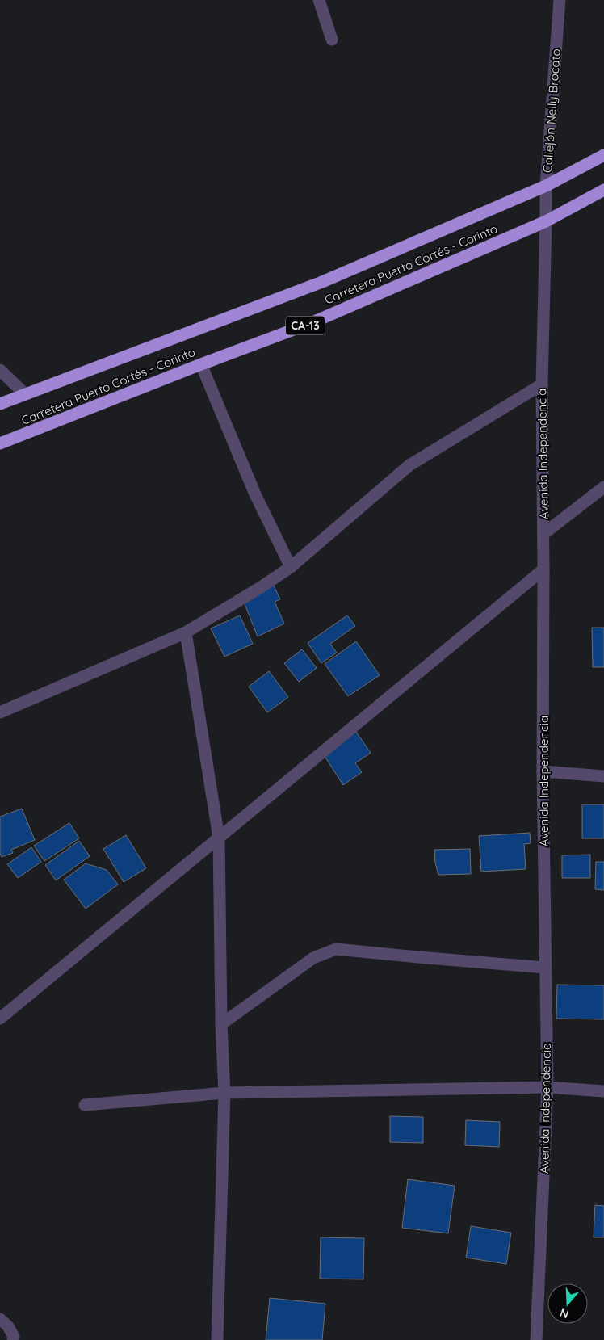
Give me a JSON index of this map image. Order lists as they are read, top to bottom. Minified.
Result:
{"streets":{"highway":["Carretera Puerto Cortés - Corinto","CA-13"],"street":["Callejón Nelly Brocato","Avenida Independencia"]},"crossings":[["Callejón Nelly Brocato","Carretera Puerto Cortés - Corinto"],["Callejón Nelly Brocato","Avenida Independencia"],["Carretera Puerto Cortés - Corinto","Avenida Independencia"]],"north":"bottom"}
